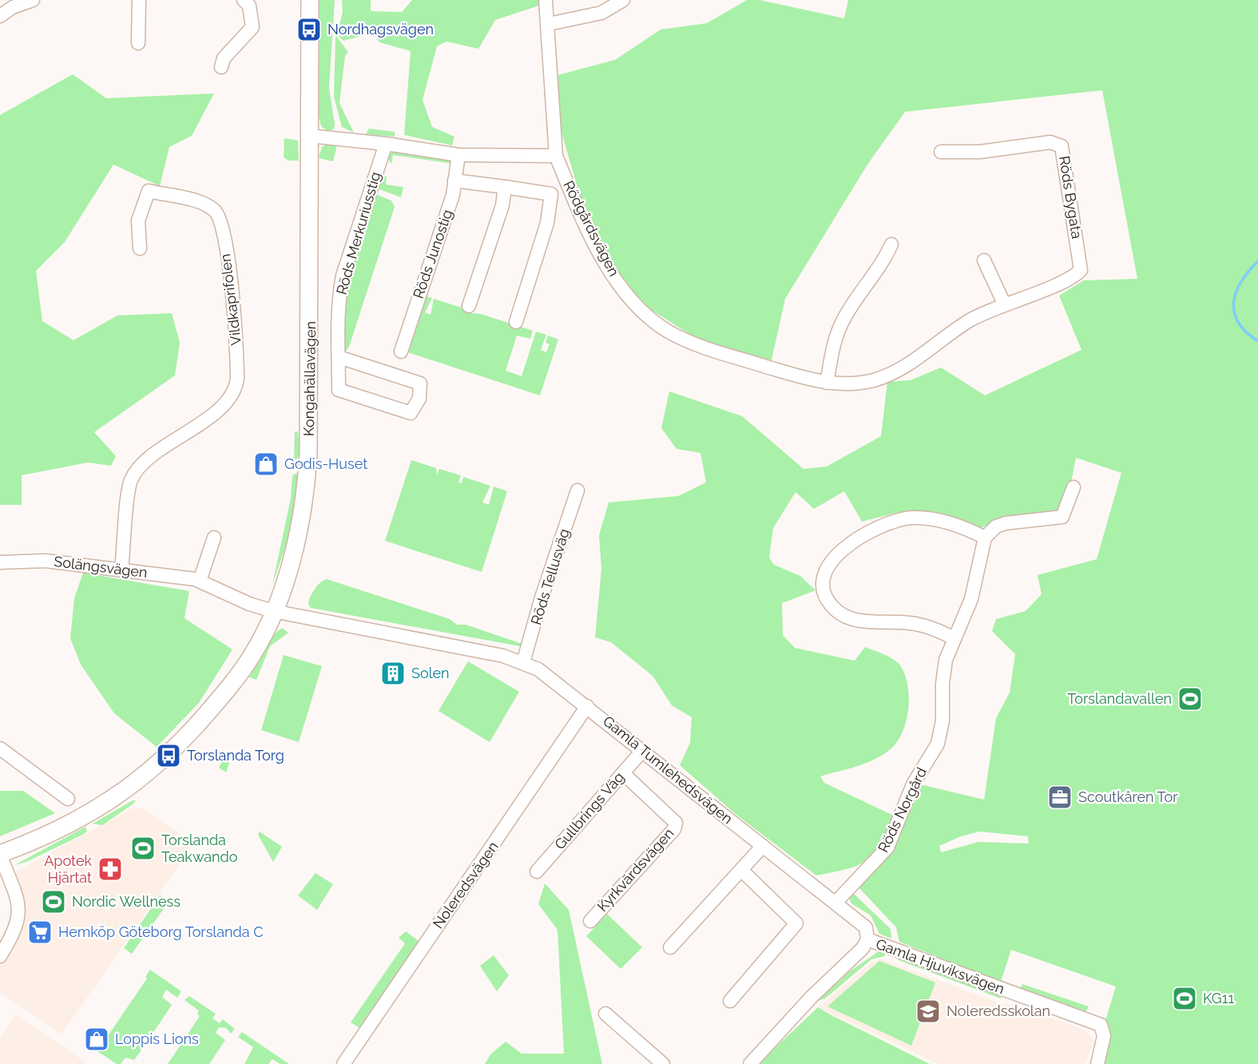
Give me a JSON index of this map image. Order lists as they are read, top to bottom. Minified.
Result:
{"streets":{"street":["Röds Bygata","Rödgårdsvägen","Röds Merkuriusstig","Röds Junostig","Vildkaprifolen","Kongahällavägen","Solängsvägen","Röds Tellusväg","Gamla Tumlehedsvägen","Röds Norgård","Gullbrings Väg","Kyrkvärdsvägen","Noleredsvägen","Gamla Hjuviksvägen"]},"crossings":[["Röds Bygata","Rödgårdsvägen"],["Vildkaprifolen","Solängsvägen"],["Kongahällavägen","Solängsvägen"],["Kongahällavägen","Gamla Tumlehedsvägen"],["Solängsvägen","Gamla Tumlehedsvägen"],["Röds Tellusväg","Gamla Tumlehedsvägen"],["Gamla Tumlehedsvägen","Röds Norgård"],["Gamla Tumlehedsvägen","Gullbrings Väg"],["Gamla Tumlehedsvägen","Noleredsvägen"],["Gamla Tumlehedsvägen","Gamla Hjuviksvägen"],["Gullbrings Väg","Kyrkvärdsvägen"]],"places":{"bus stop":["Nordhagsvägen","Torslanda Torg"],"shop":["Godis-Huset","Loppis Lions"],"building":["Solen"],"sports":["Torslandavallen","Torslanda Teakwando","Nordic Wellness","KG11"],"office":["Scoutkåren Tor"],"pharmacy":["Apotek Hjärtat"],"supermarket":["Hemköp Göteborg Torslanda C"],"school or university":["Noleredsskolan"]}}
